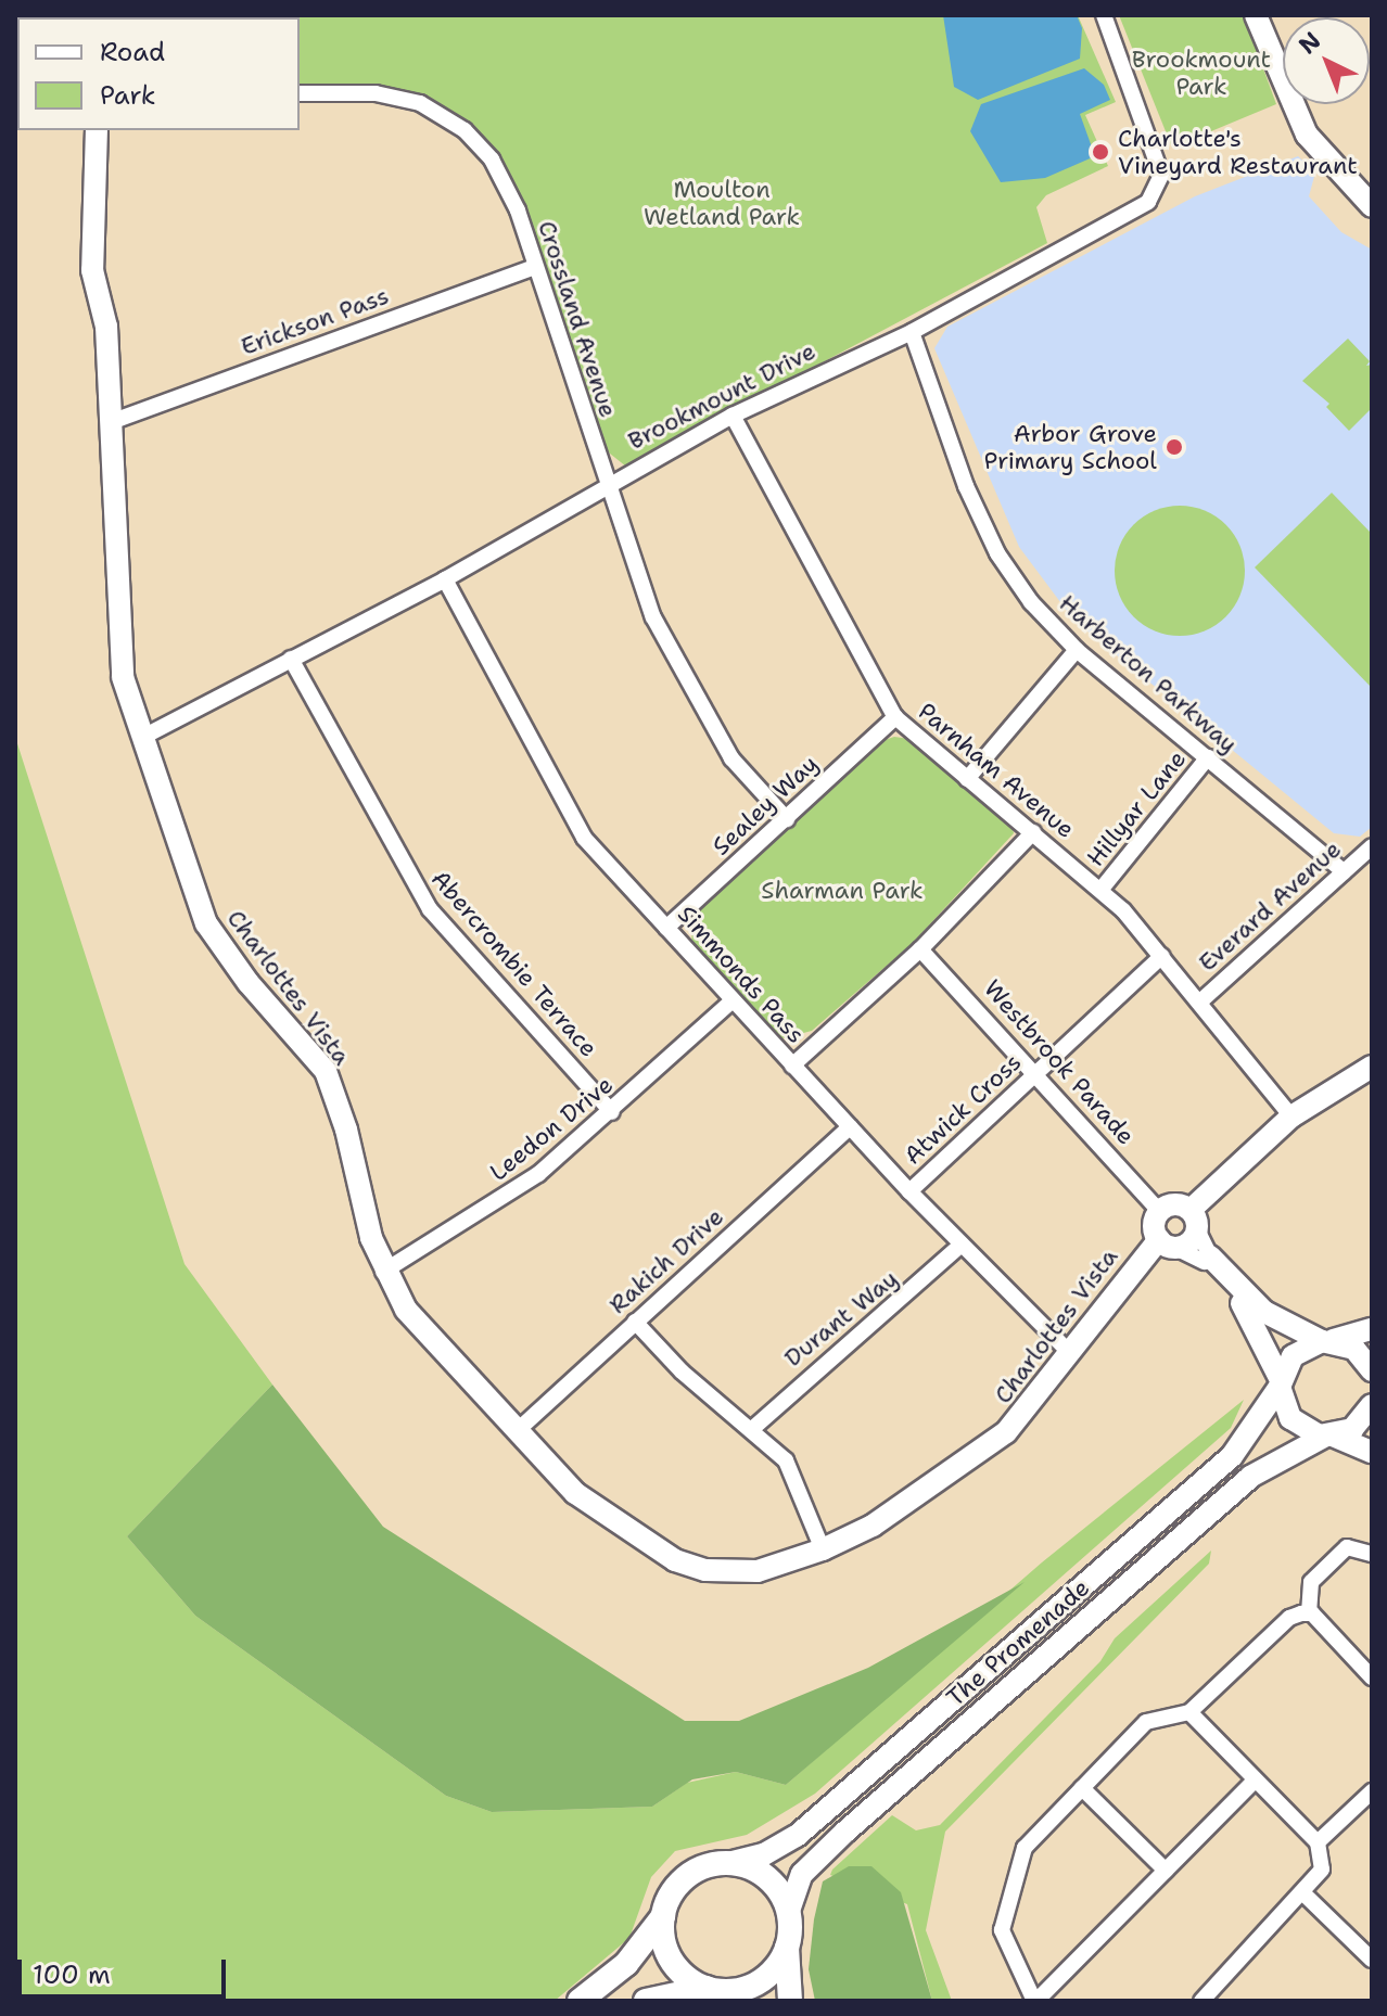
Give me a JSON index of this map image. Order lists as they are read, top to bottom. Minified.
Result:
{"streets":{"street":["Crossland Avenue","Erickson Pass","Brookmount Drive","Harberton Parkway","Parnham Avenue","Sealey Way","Hillyar Lane","Everard Avenue","Abercrombie Terrace","Simmonds Pass","Charlottes Vista","Westbrook Parade","Atwick Cross","Leedon Drive","Rakich Drive","Durant Way","The Promenade"]},"crossings":[["Crossland Avenue","Erickson Pass"],["Crossland Avenue","Brookmount Drive"],["Crossland Avenue","Sealey Way"],["Erickson Pass","Charlottes Vista"],["Brookmount Drive","Harberton Parkway"],["Brookmount Drive","Parnham Avenue"],["Brookmount Drive","Abercrombie Terrace"],["Brookmount Drive","Simmonds Pass"],["Brookmount Drive","Charlottes Vista"],["Harberton Parkway","Hillyar Lane"],["Harberton Parkway","Everard Avenue"],["Parnham Avenue","Sealey Way"],["Parnham Avenue","Hillyar Lane"],["Parnham Avenue","Everard Avenue"],["Parnham Avenue","Atwick Cross"],["Sealey Way","Simmonds Pass"],["Abercrombie Terrace","Leedon Drive"],["Simmonds Pass","Charlottes Vista"],["Simmonds Pass","Atwick Cross"],["Simmonds Pass","Leedon Drive"],["Simmonds Pass","Rakich Drive"],["Simmonds Pass","Durant Way"],["Charlottes Vista","Westbrook Parade"],["Charlottes Vista","Leedon Drive"],["Charlottes Vista","Rakich Drive"],["Westbrook Parade","Atwick Cross"]],"parks":["Brookmount Park","Moulton Wetland Park","Sharman Park"],"places":["Charlotte's Vineyard Restaurant","Arbor Grove Primary School"],"legend":["Road","Park"],"scale_bar":"100 m","north":"top left"}
